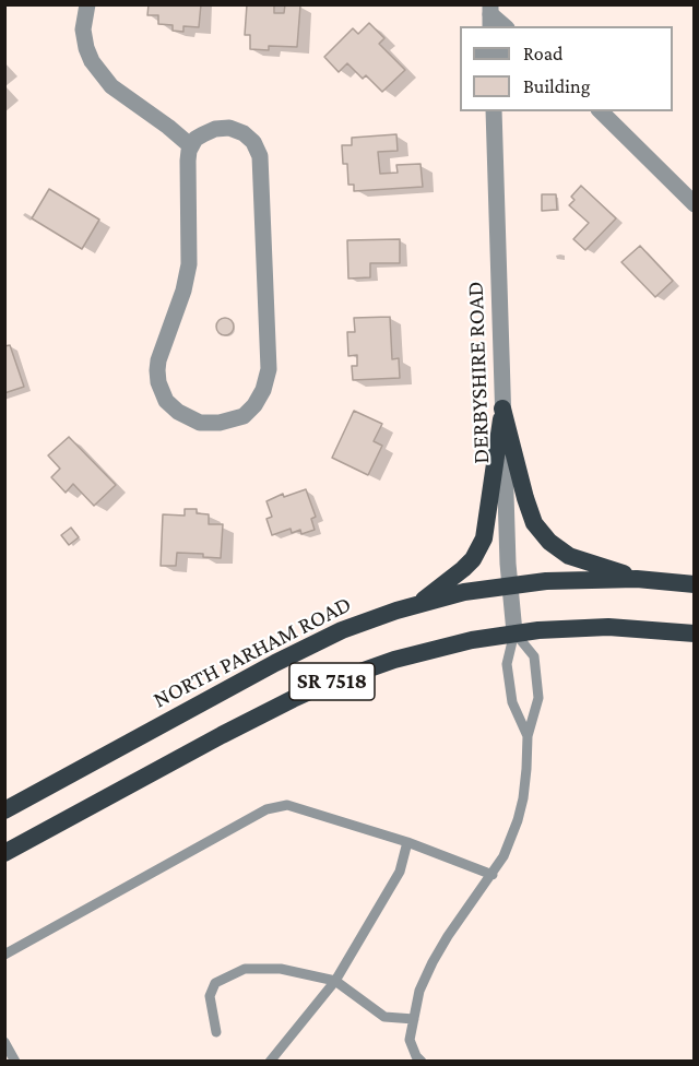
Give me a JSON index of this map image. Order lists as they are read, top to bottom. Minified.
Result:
{"streets":{"highway":["NORTH PARHAM ROAD","SR 7518"],"street":["DERBYSHIRE ROAD"]},"crossings":[["DERBYSHIRE ROAD","NORTH PARHAM ROAD"],["DERBYSHIRE ROAD","SR 7518"]],"legend":["Road","Building"]}
